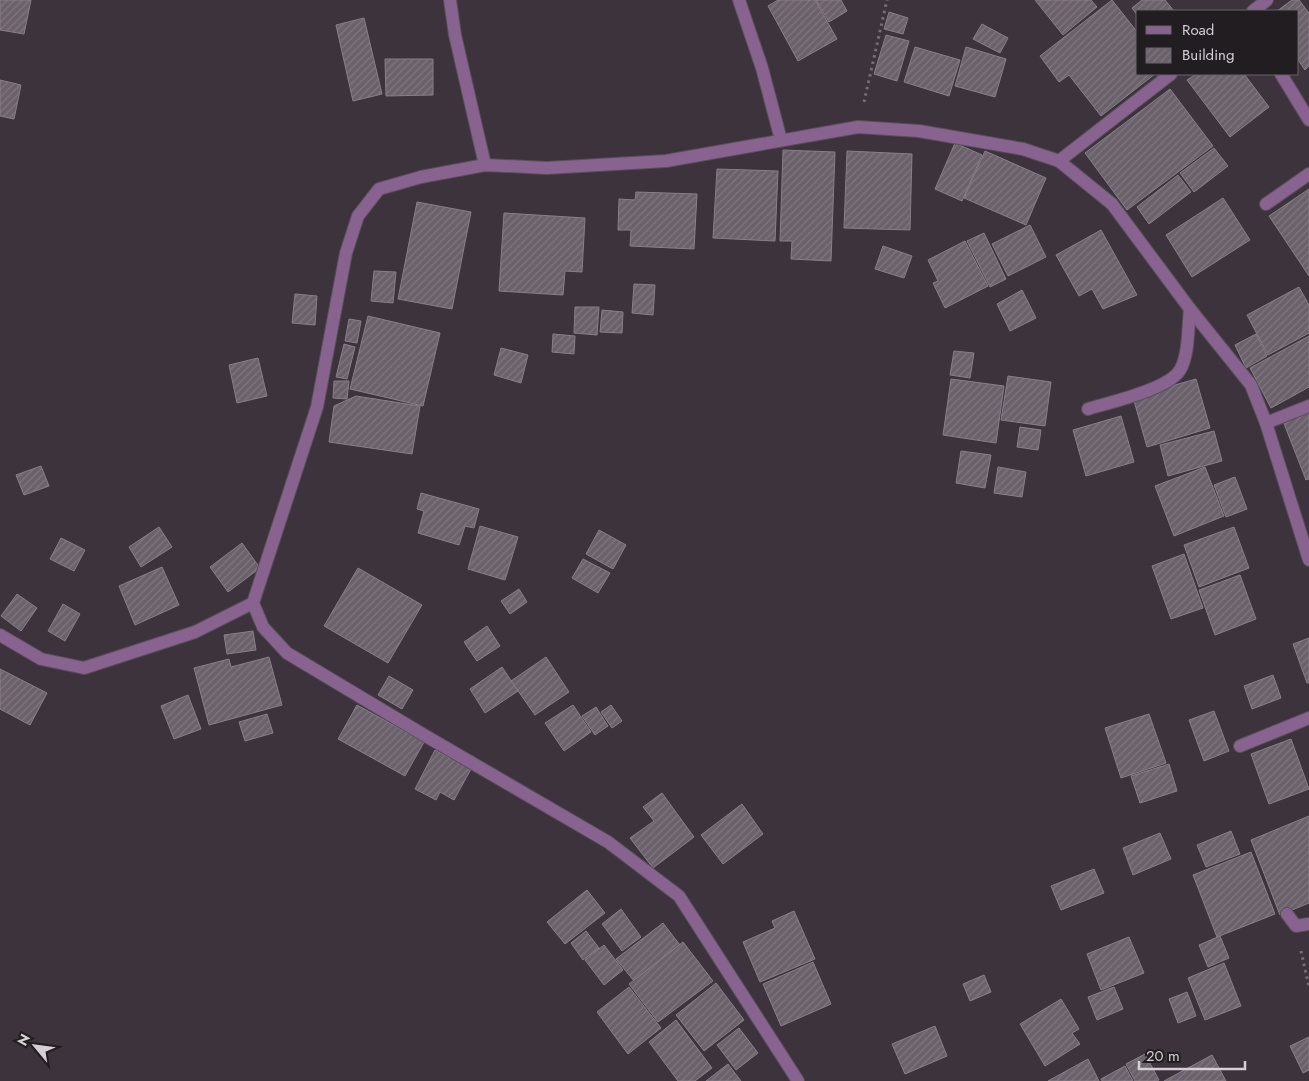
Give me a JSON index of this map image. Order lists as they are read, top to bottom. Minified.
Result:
{"legend":["Road","Building"],"scale_bar":"20 m","north":"top left"}
